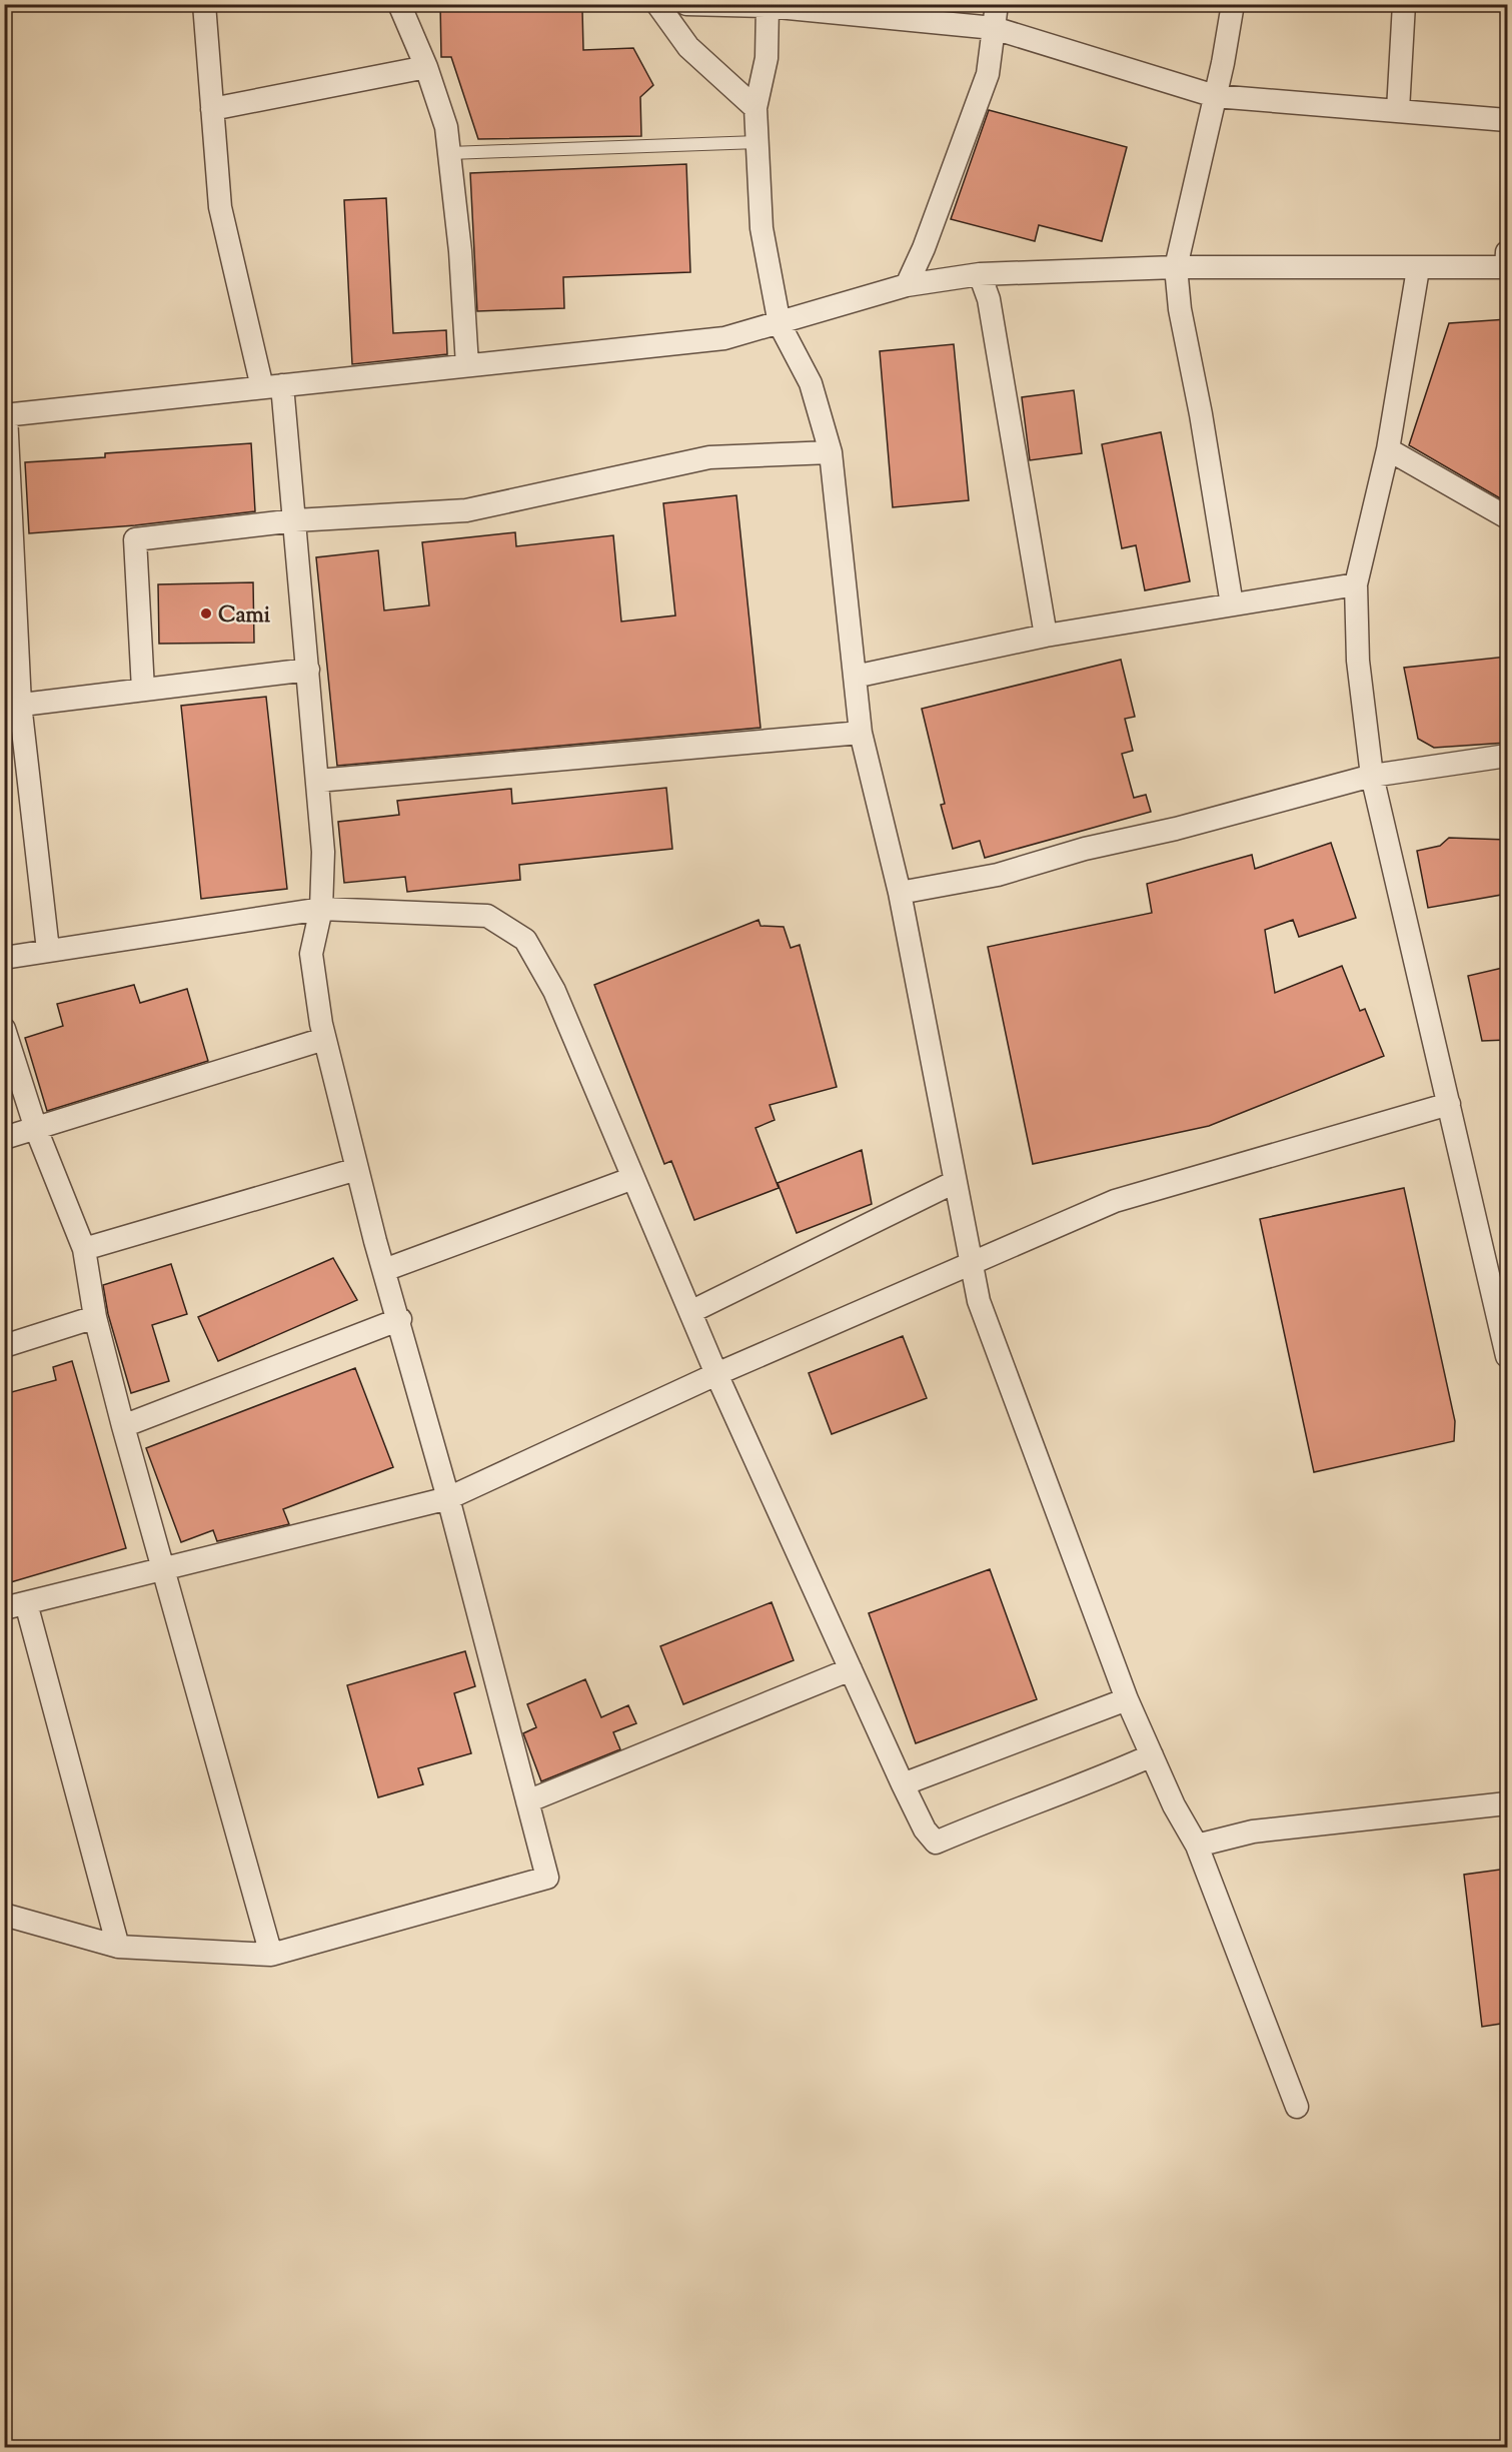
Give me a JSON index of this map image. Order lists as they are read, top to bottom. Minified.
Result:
{"places":["Cami"]}
